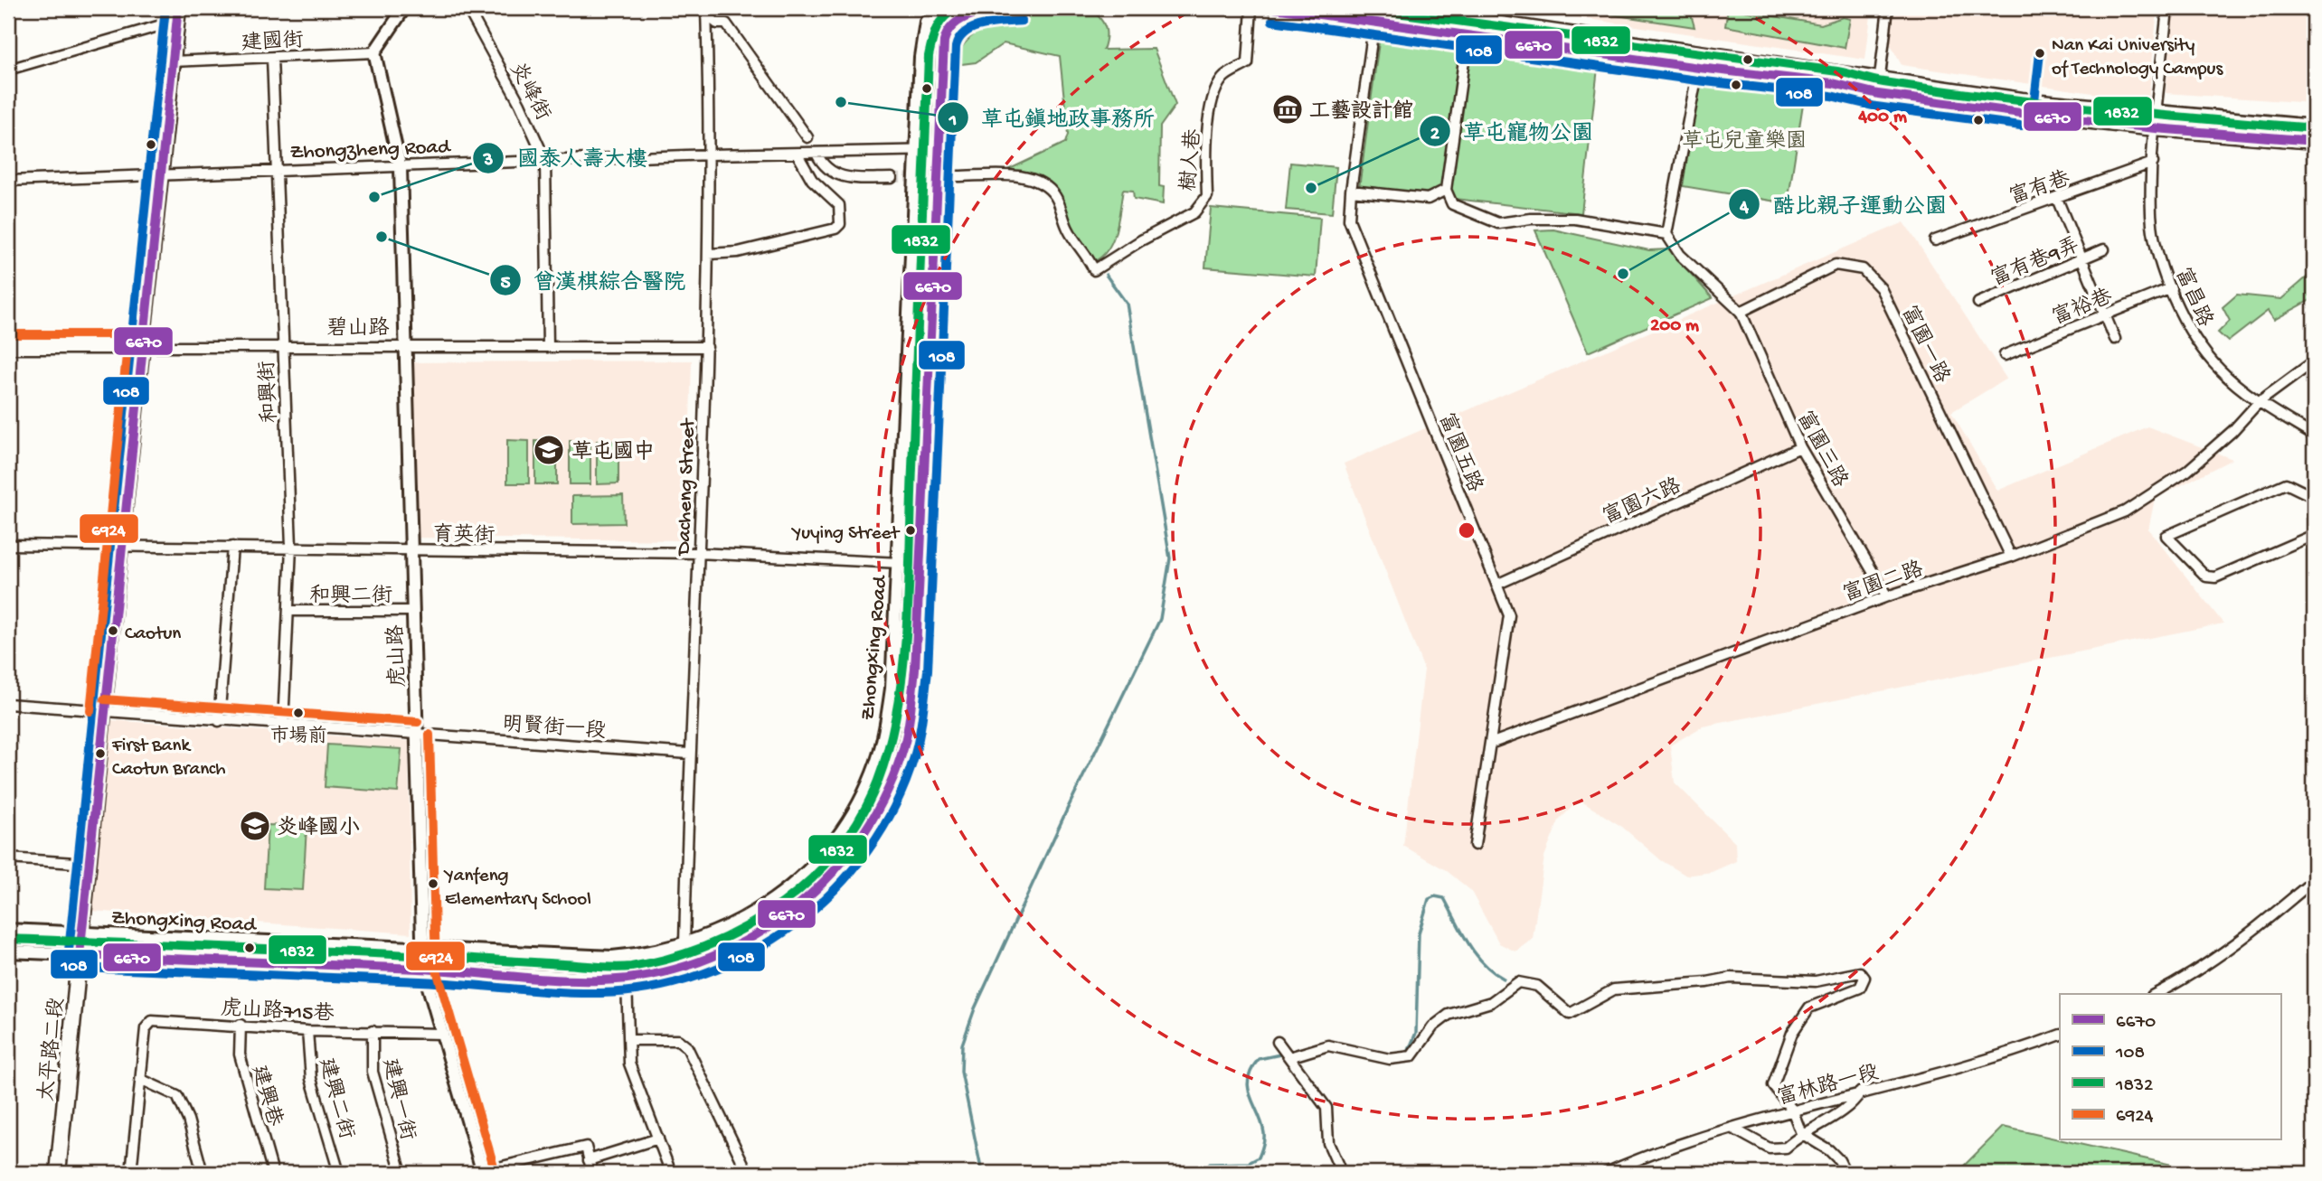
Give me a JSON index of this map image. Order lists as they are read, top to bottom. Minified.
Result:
{"streets":{"main road":["碧山路","太平路二段"],"street":["建國街","炎峰街","Zhongzheng Road","樹人巷","富有巷","富有巷9弄","富昌路","富裕巷","富園一路","和興街","富園三路","富園五路","Dacheng Street","富園六路","育英街","富園二路","和興二街","Zhongxing Road","虎山路","明賢街一段","虎山路715巷","富林路一段","建興巷","建興二街","建興一街"]},"crossings":[["建國街","和興街"],["建國街","虎山路"],["炎峰街","Zhongzheng Road"],["炎峰街","碧山路"],["Zhongzheng Road","和興街"],["Zhongzheng Road","Dacheng Street"],["Zhongzheng Road","Zhongxing Road"],["Zhongzheng Road","虎山路"],["Zhongzheng Road","太平路二段"],["富有巷","富昌路"],["富昌路","富裕巷"],["富昌路","富園二路"],["碧山路","和興街"],["碧山路","Dacheng Street"],["碧山路","虎山路"],["碧山路","太平路二段"],["富園一路","富園三路"],["富園一路","富園二路"],["和興街","育英街"],["和興街","和興二街"],["和興街","明賢街一段"],["富園三路","富園六路"],["富園三路","富園二路"],["富園五路","富園六路"],["富園五路","富園二路"],["Dacheng Street","育英街"],["Dacheng Street","Zhongxing Road"],["Dacheng Street","明賢街一段"],["育英街","Zhongxing Road"],["育英街","虎山路"],["育英街","太平路二段"],["和興二街","虎山路"],["Zhongxing Road","虎山路"],["Zhongxing Road","太平路二段"],["虎山路","明賢街一段"],["虎山路","虎山路715巷"],["明賢街一段","太平路二段"],["虎山路715巷","建興巷"],["虎山路715巷","建興二街"],["虎山路715巷","建興一街"]],"parks":["草屯兒童樂園"],"places":{"other":["Nan Kai University of Technology Campus","草屯鎮地政事務所","草屯寵物公園","國泰人壽大樓","曾漢棋綜合醫院","酷比親子運動公園","Yuying Street","Caotun","市場前","First Bank Caotun Branch","Yanfeng Elementary School"],"museum":["工藝設計館"],"school or university":["草屯國中","炎峰國小"]},"lines":["transit line 6670","transit line 108","transit line 1832","transit line 6924"],"legend":["6670","108","1832","6924"],"rings":["400 m","200 m"]}
